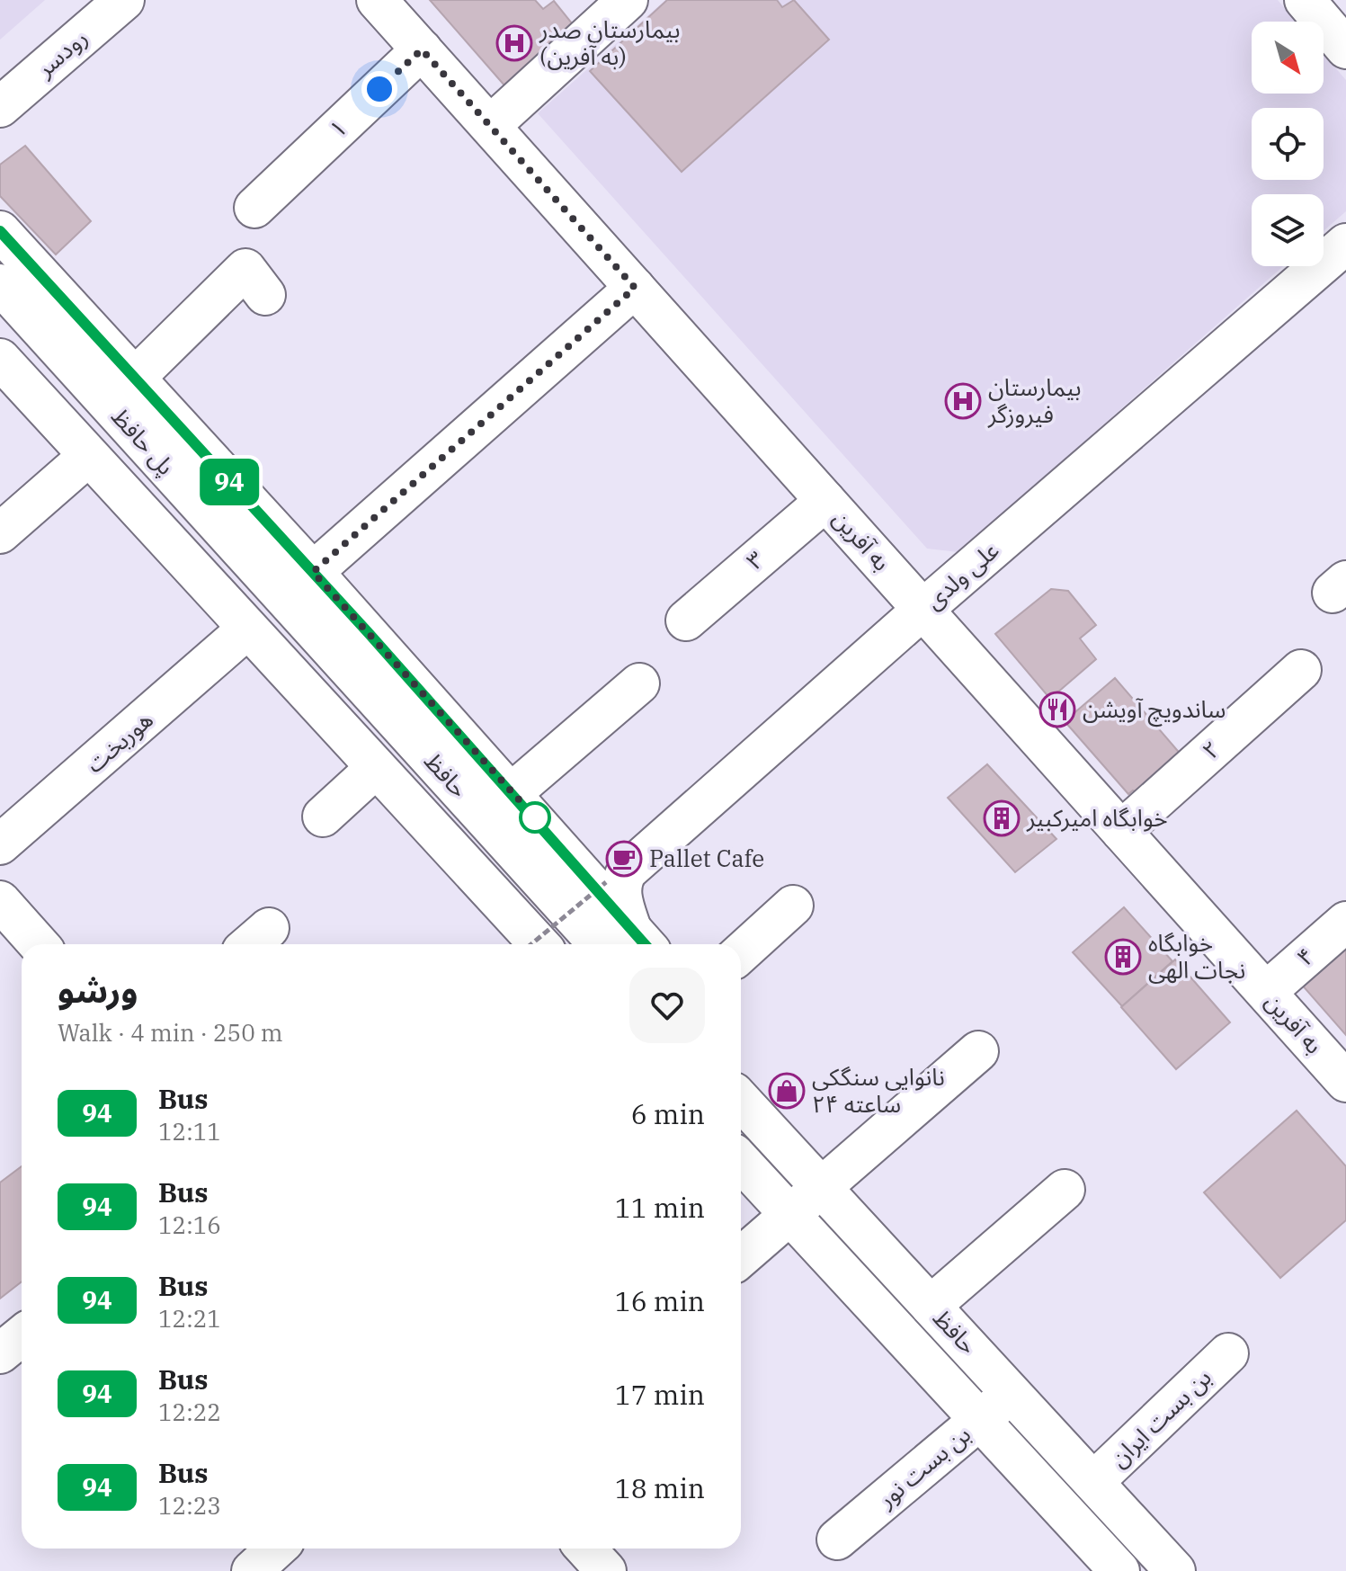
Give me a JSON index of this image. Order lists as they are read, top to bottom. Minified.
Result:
{"streets":{"street":["رودسر","۱","پل حافظ","به آفرین","۳","علی ولدی","هوربخت","۲","حافظ","۴","بن بست ایران","بن بست نور"]},"crossings":[["۱","به آفرین"],["پل حافظ","حافظ"],["به آفرین","۳"],["به آفرین","علی ولدی"],["به آفرین","۲"],["به آفرین","۴"],["علی ولدی","حافظ"],["حافظ","بن بست ایران"],["حافظ","بن بست نور"]],"places":{"hospital":["بیمارستان صدر (به آفرین)","بیمارستان فیروزگر"],"restaurant":["ساندویچ آویشن"],"building":["خوابگاه امیرکبیر","خوابگاه نجات الهی"],"cafe":["Pallet Cafe"],"shop":["نانوایی سنگکی ۲۴ ساعته"]},"lines":["bus line 94"],"north":"bottom right","page":{"on_map":"94","heading":["ورشو","Walk · 4 min · 250 m"],"list":[{"mark":"94","name":"Bus","note":"12:11","value":"6 min"},{"mark":"94","name":"Bus","note":"12:16","value":"11 min"},{"mark":"94","name":"Bus","note":"12:21","value":"16 min"},{"mark":"94","name":"Bus","note":"12:22","value":"17 min"},{"mark":"94","name":"Bus","note":"12:23","value":"18 min"}]}}
